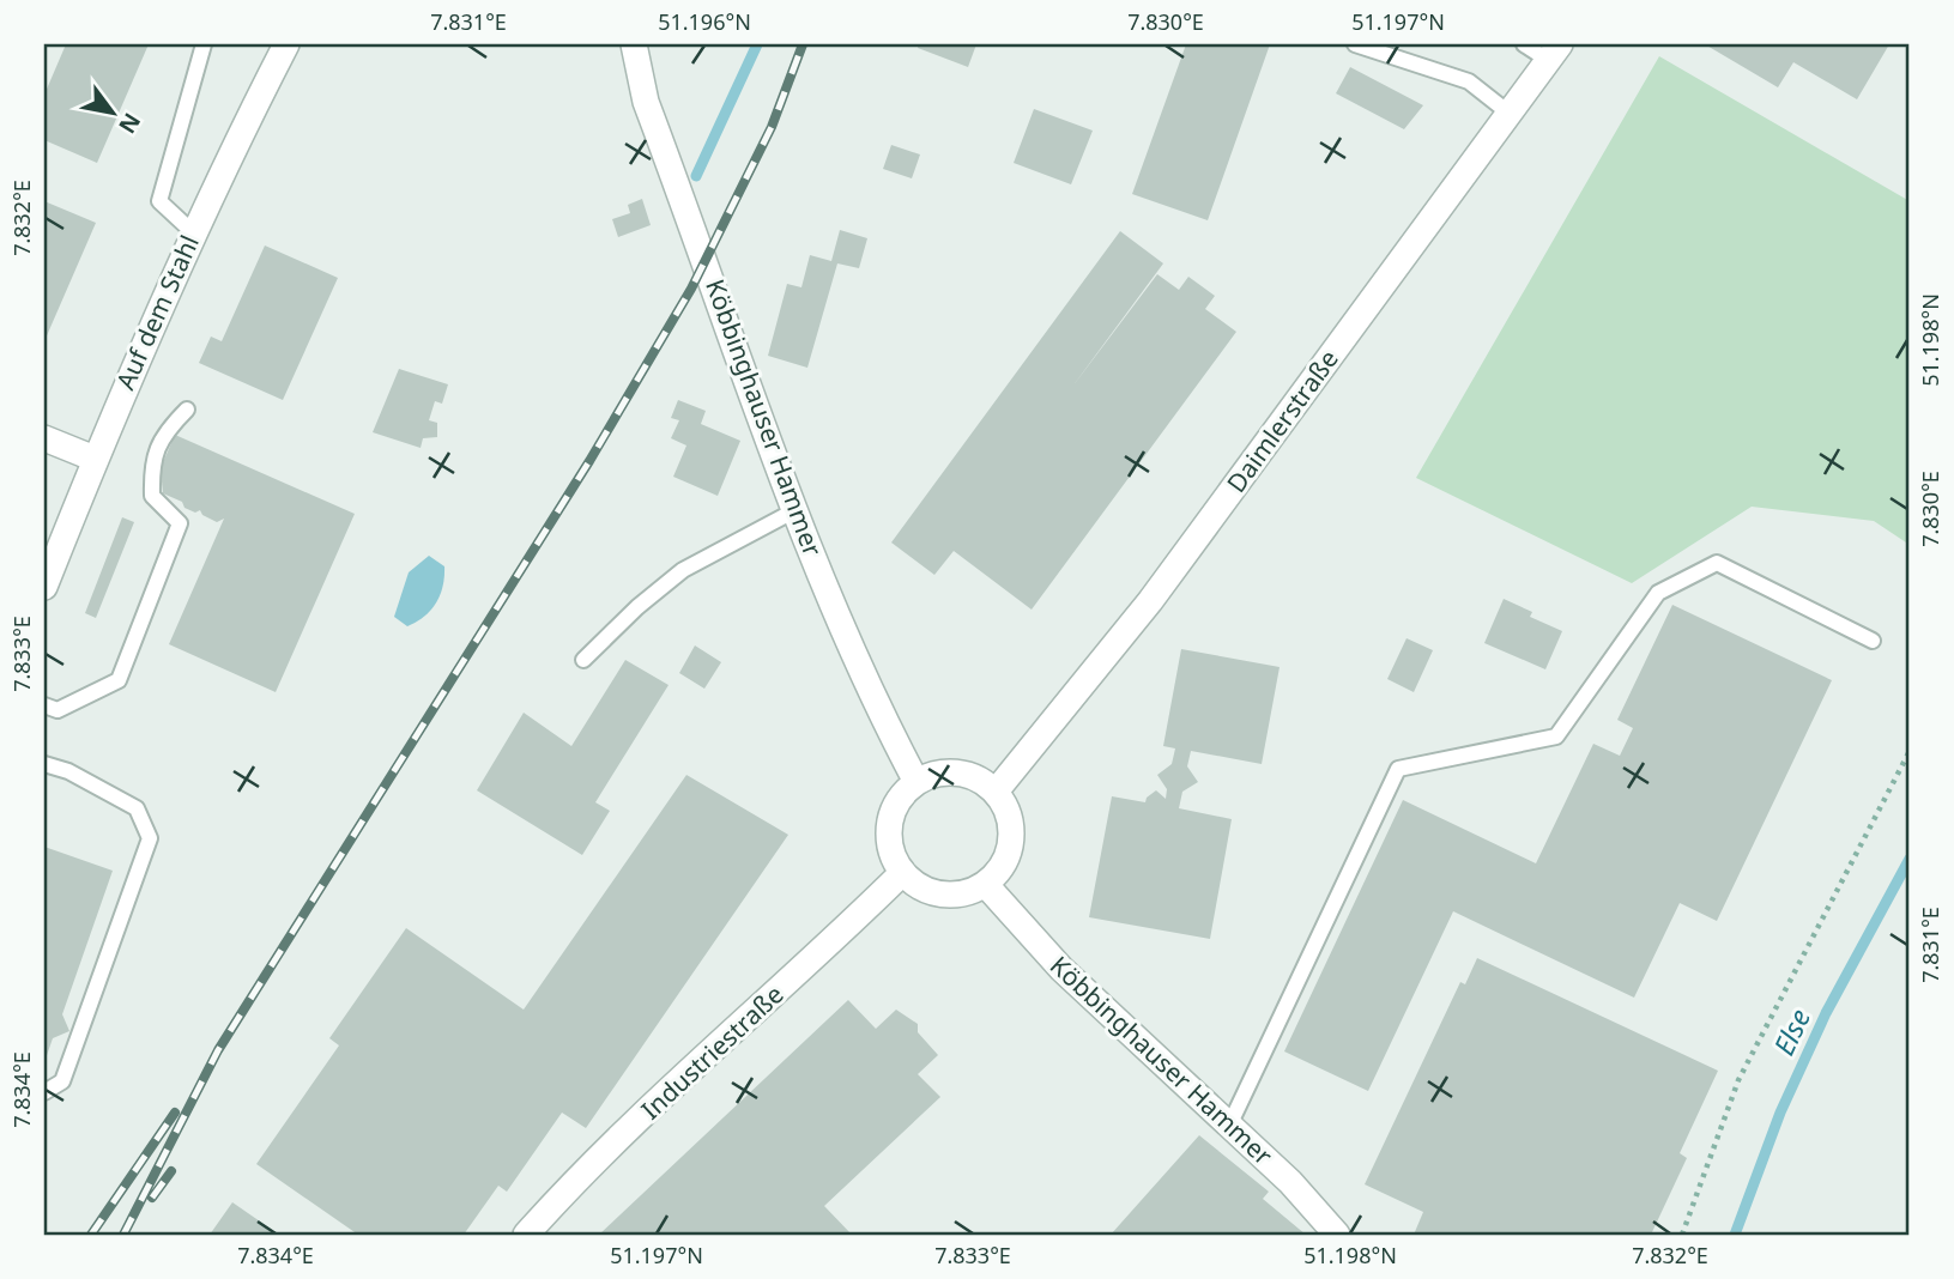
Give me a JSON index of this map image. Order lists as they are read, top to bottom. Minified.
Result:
{"streets":{"street":["Auf dem Stahl","Köbbinghauser Hammer","Daimlerstraße","Industriestraße"]},"crossings":[["Köbbinghauser Hammer","Daimlerstraße"],["Köbbinghauser Hammer","Industriestraße"],["Daimlerstraße","Industriestraße"]],"water":["Else"],"north":"bottom right","coordinates":["7.831°E","51.196°N","7.830°E","51.197°N","7.832°E","51.198°N","7.833°E","7.834°E"]}
